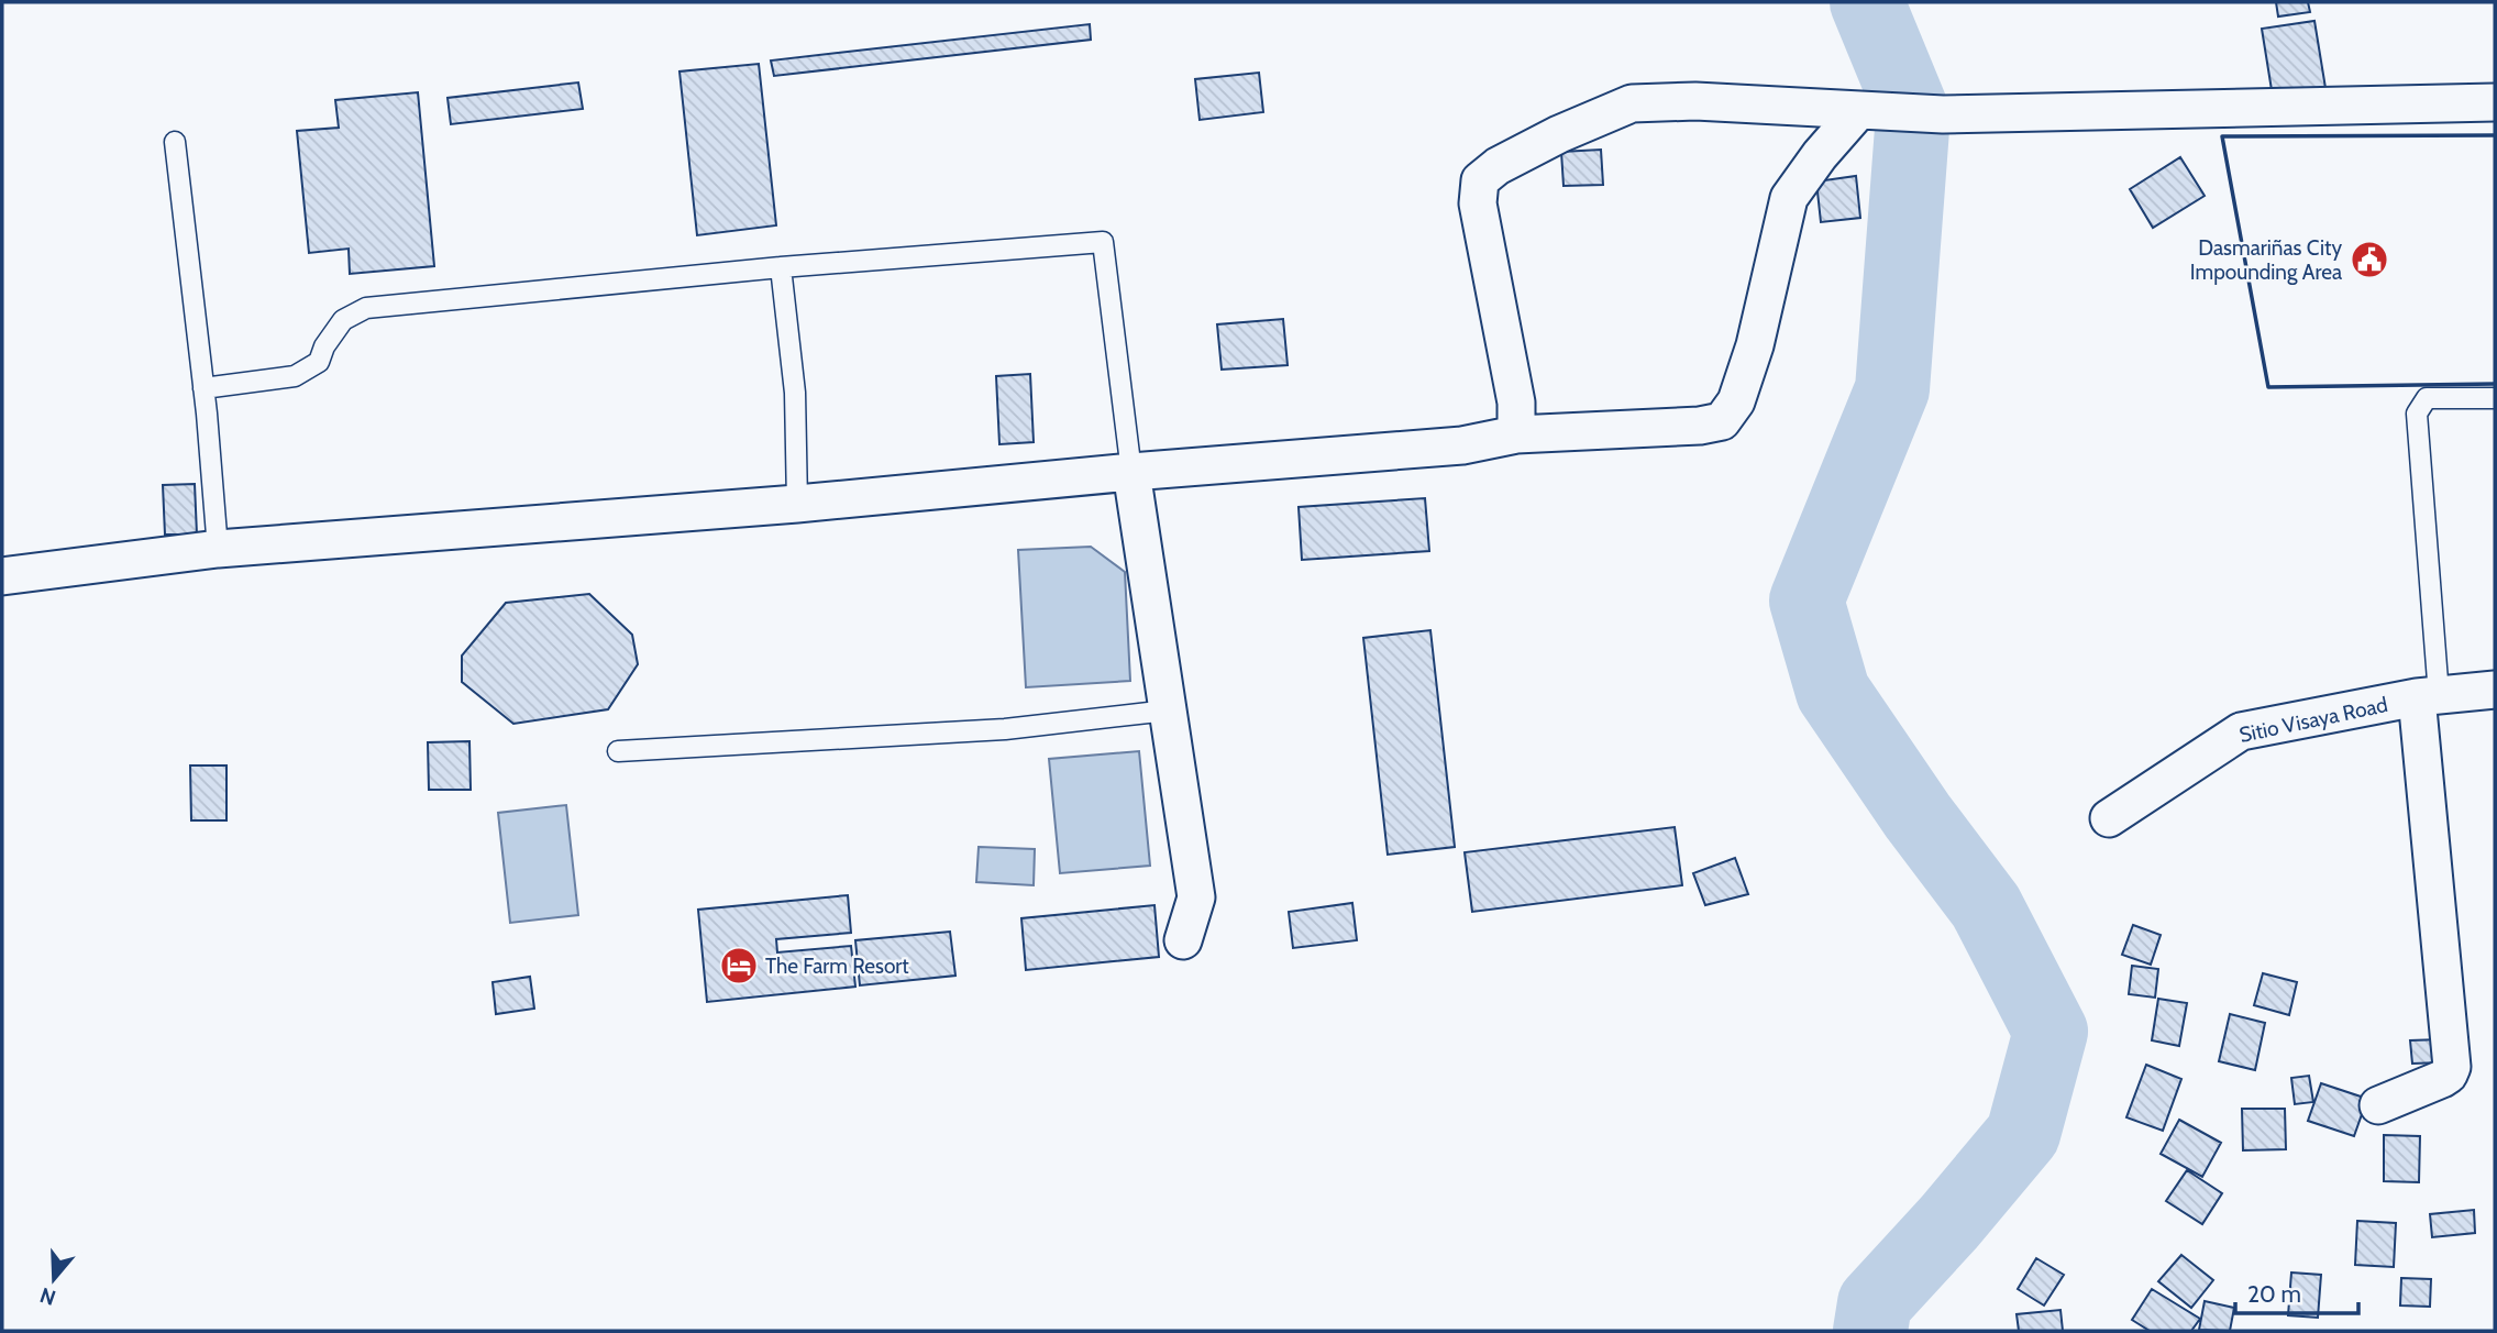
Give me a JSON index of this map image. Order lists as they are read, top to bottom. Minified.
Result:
{"streets":{"street":["Sitio Visaya Road"]},"places":{"public building":["Dasmariñas City Impounding Area"],"hotel":["The Farm Resort"]},"scale_bar":"20 m","north":"bottom"}
